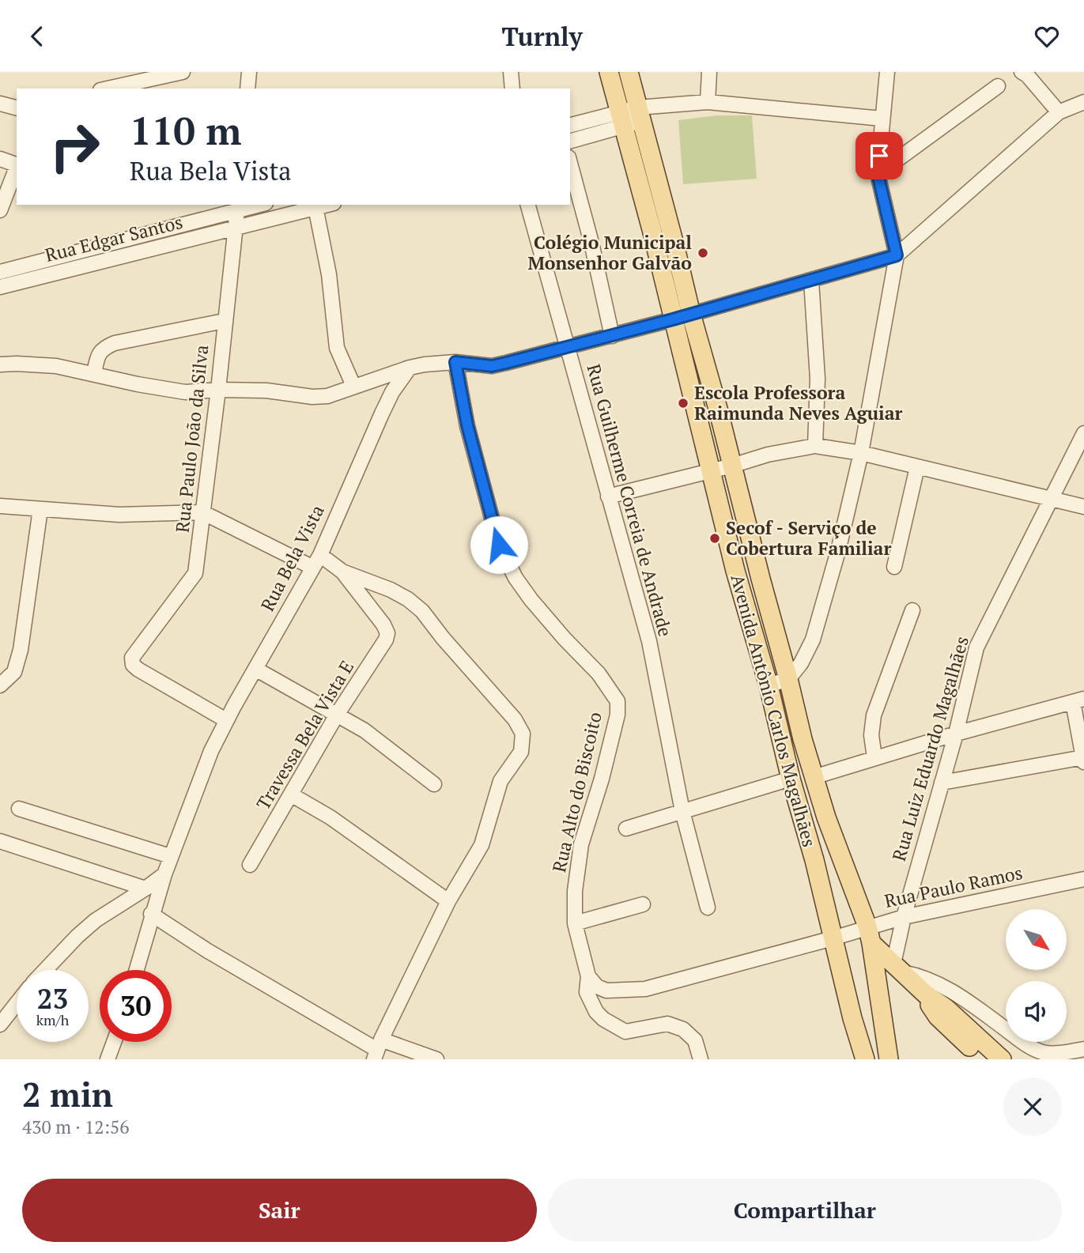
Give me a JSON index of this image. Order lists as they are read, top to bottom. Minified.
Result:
{"streets":{"main road":["Avenida Antônio Carlos Magalhães"],"street":["Rua Edgar Santos","Rua Paulo João da Silva","Rua Guilherme Correia de Andrade","Rua Bela Vista","Travessa Bela Vista E","Rua Luiz Eduardo Magalhães","Rua Alto do Biscoito","Rua Paulo Ramos"]},"crossings":[["Rua Edgar Santos","Rua Paulo João da Silva"],["Rua Paulo João da Silva","Rua Bela Vista"],["Avenida Antônio Carlos Magalhães","Rua Luiz Eduardo Magalhães"],["Avenida Antônio Carlos Magalhães","Rua Paulo Ramos"],["Rua Luiz Eduardo Magalhães","Rua Paulo Ramos"],["Rua Alto do Biscoito","Rua Paulo Ramos"]],"places":["Colégio Municipal Monsenhor Galvão","Escola Professora Raimunda Neves Aguiar","Secof - Serviço de Cobertura Familiar"],"north":"bottom right","page":{"header":"Turnly","turn":["110 m","Rua Bela Vista"],"speed":"23 km/h","limit":"30","heading":["2 min","430 m · 12:56"],"buttons":["Sair","Compartilhar"]}}
